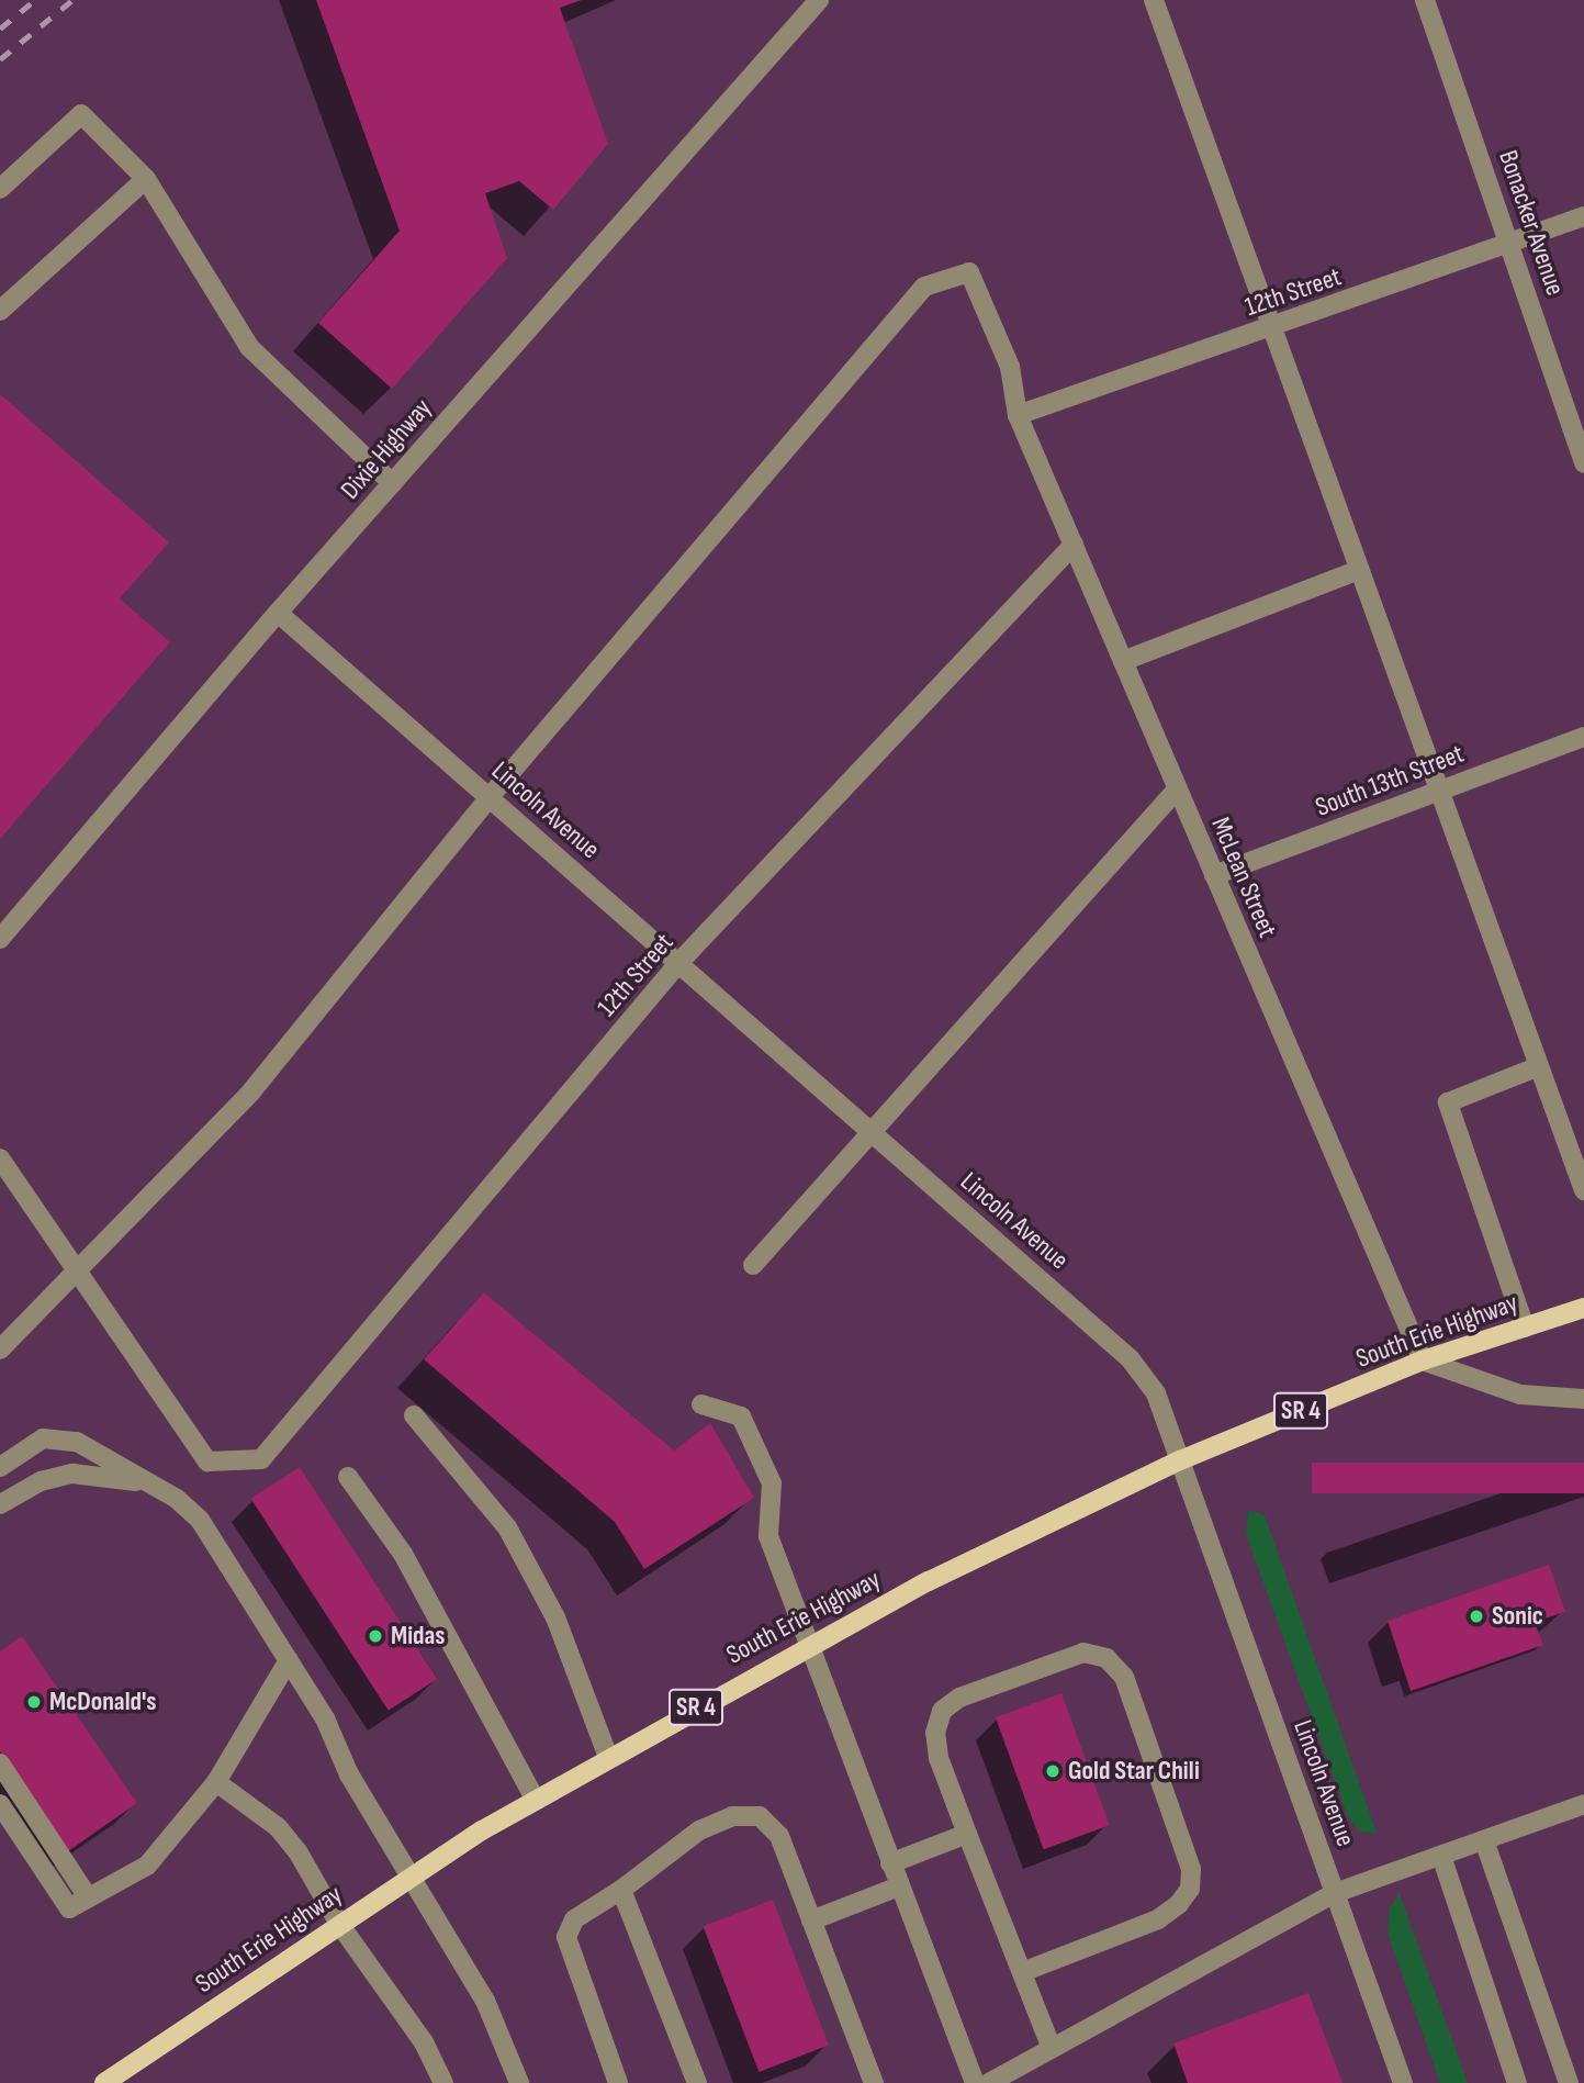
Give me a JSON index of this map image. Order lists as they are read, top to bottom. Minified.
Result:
{"streets":{"main road":["South Erie Highway","SR 4"],"street":["Bonacker Avenue","12th Street","Dixie Highway","South 13th Street","Lincoln Avenue","McLean Street"]},"crossings":[["Bonacker Avenue","12th Street"],["12th Street","Lincoln Avenue"],["12th Street","McLean Street"],["Dixie Highway","Lincoln Avenue"],["South 13th Street","McLean Street"],["Lincoln Avenue","McLean Street"],["Lincoln Avenue","South Erie Highway"],["McLean Street","South Erie Highway"]],"places":["Sonic","Midas","McDonald's","Gold Star Chili"]}
